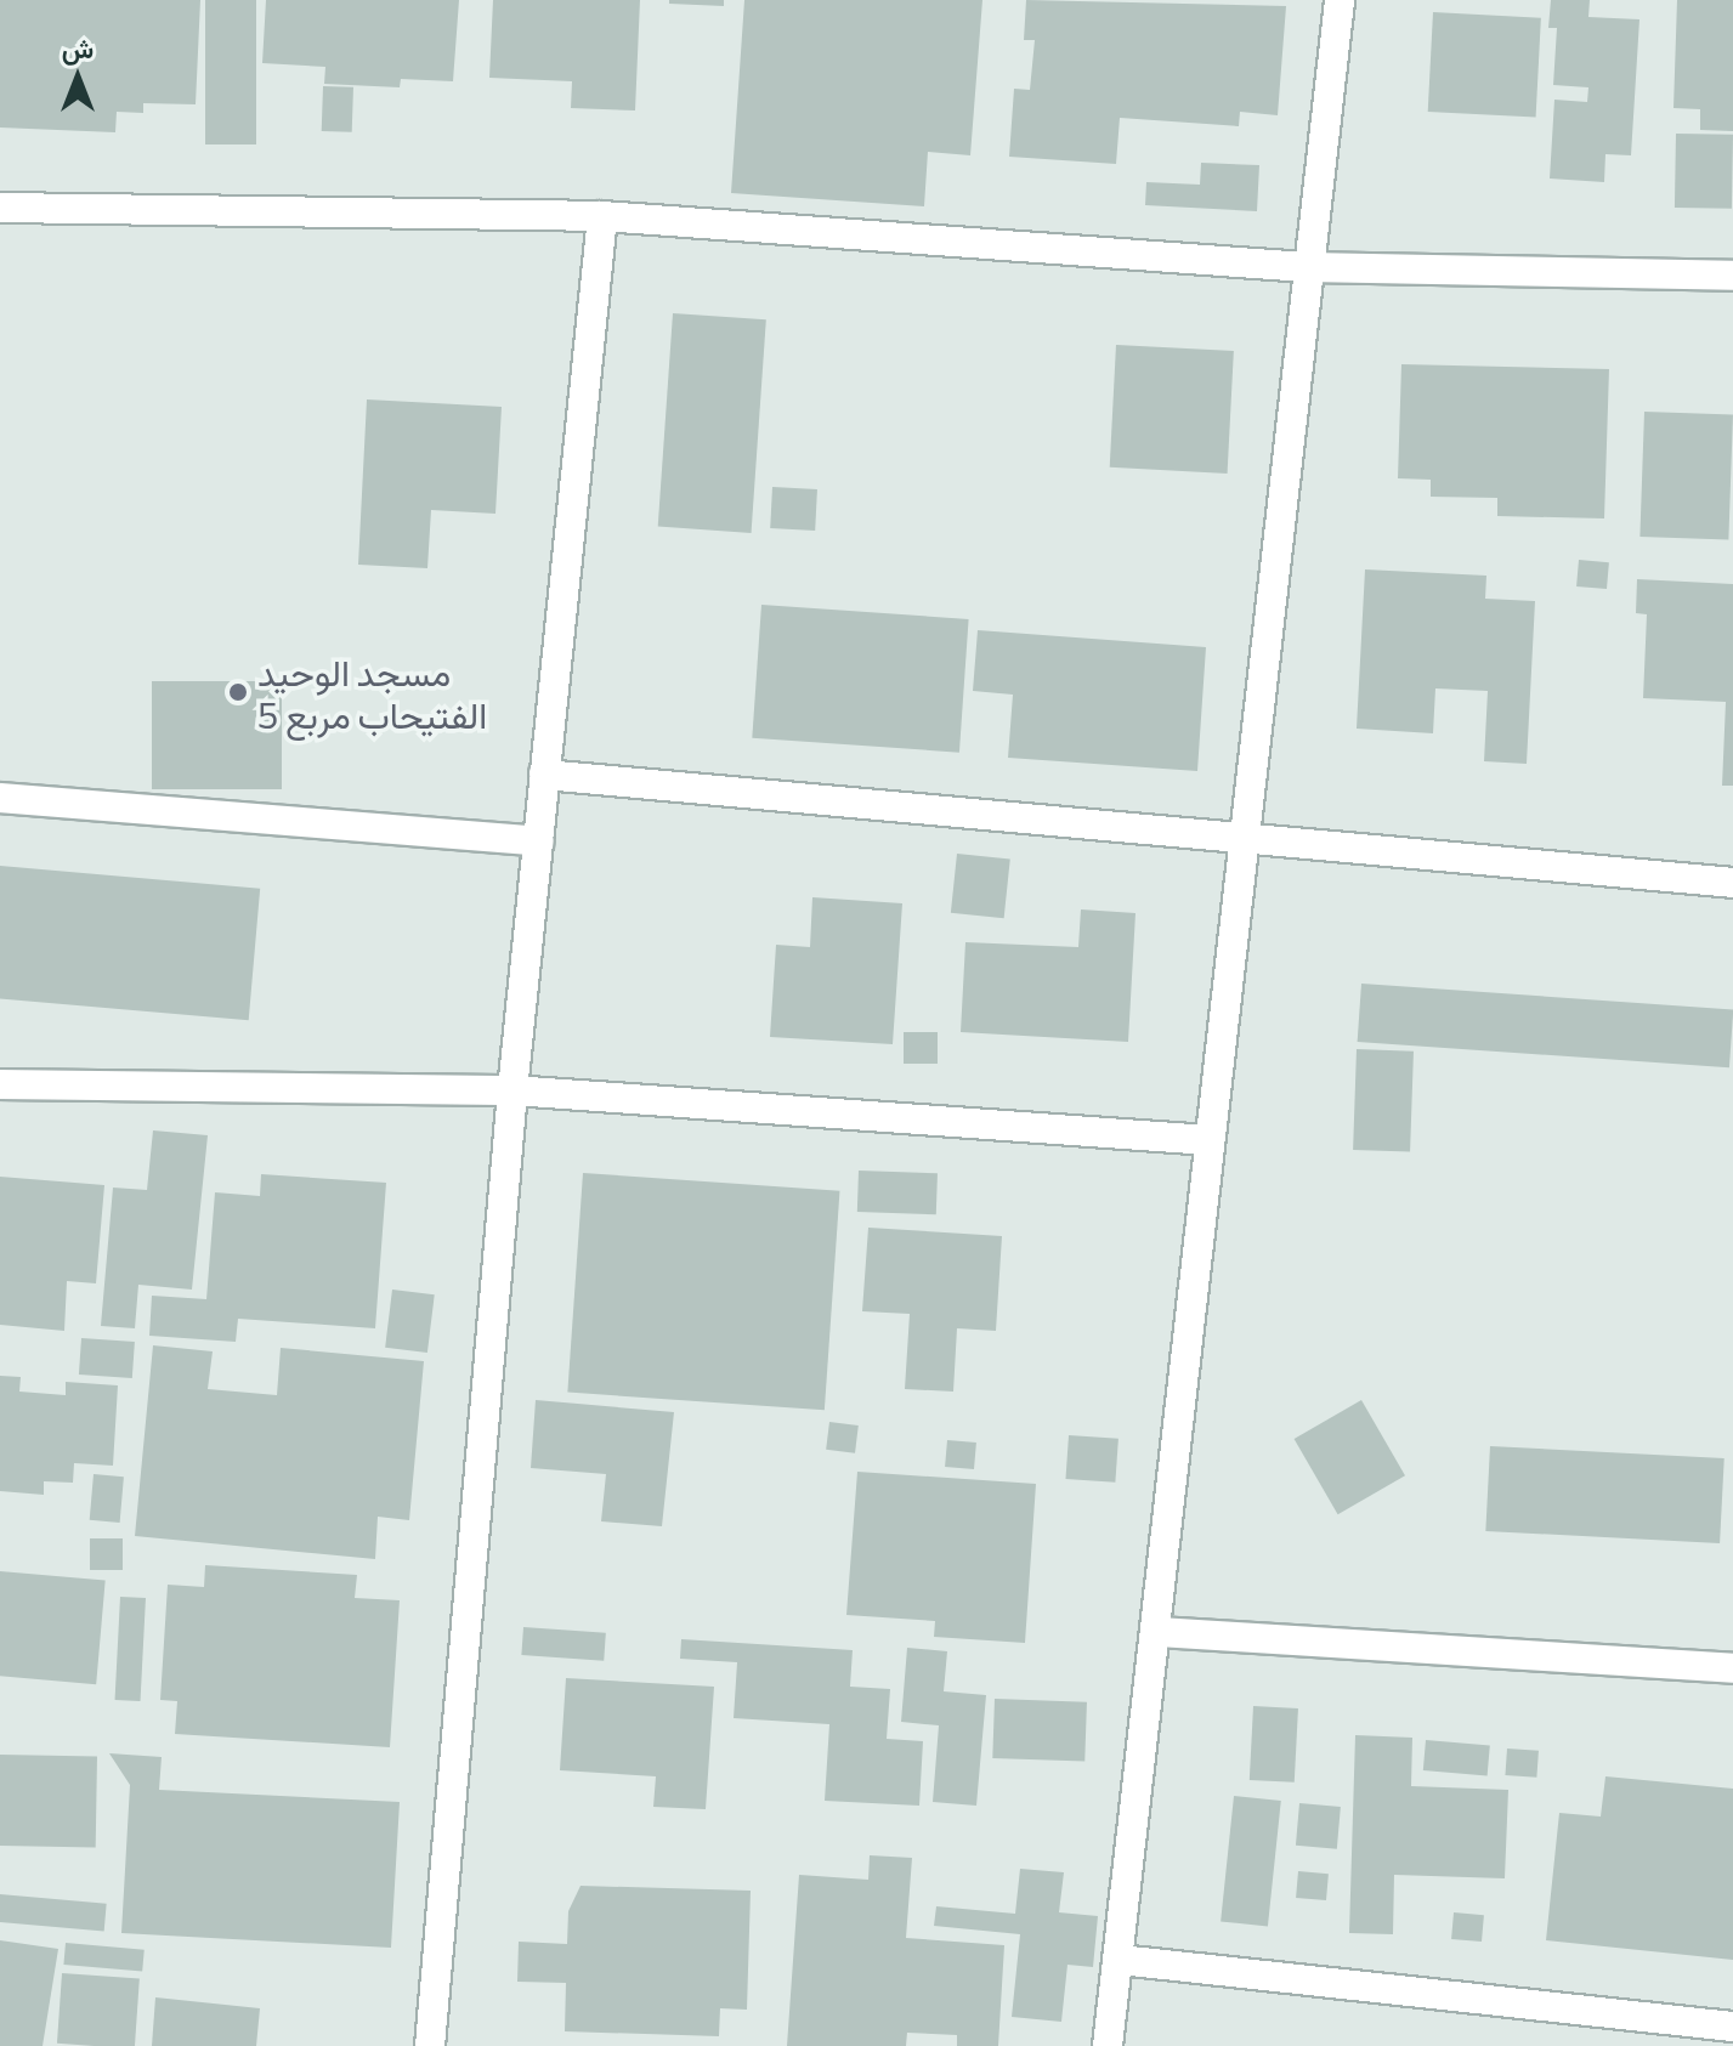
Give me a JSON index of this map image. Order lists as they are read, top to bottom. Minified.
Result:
{"places":["مسجد الوحيد الفتيحاب مربع 5"],"north":"top"}
